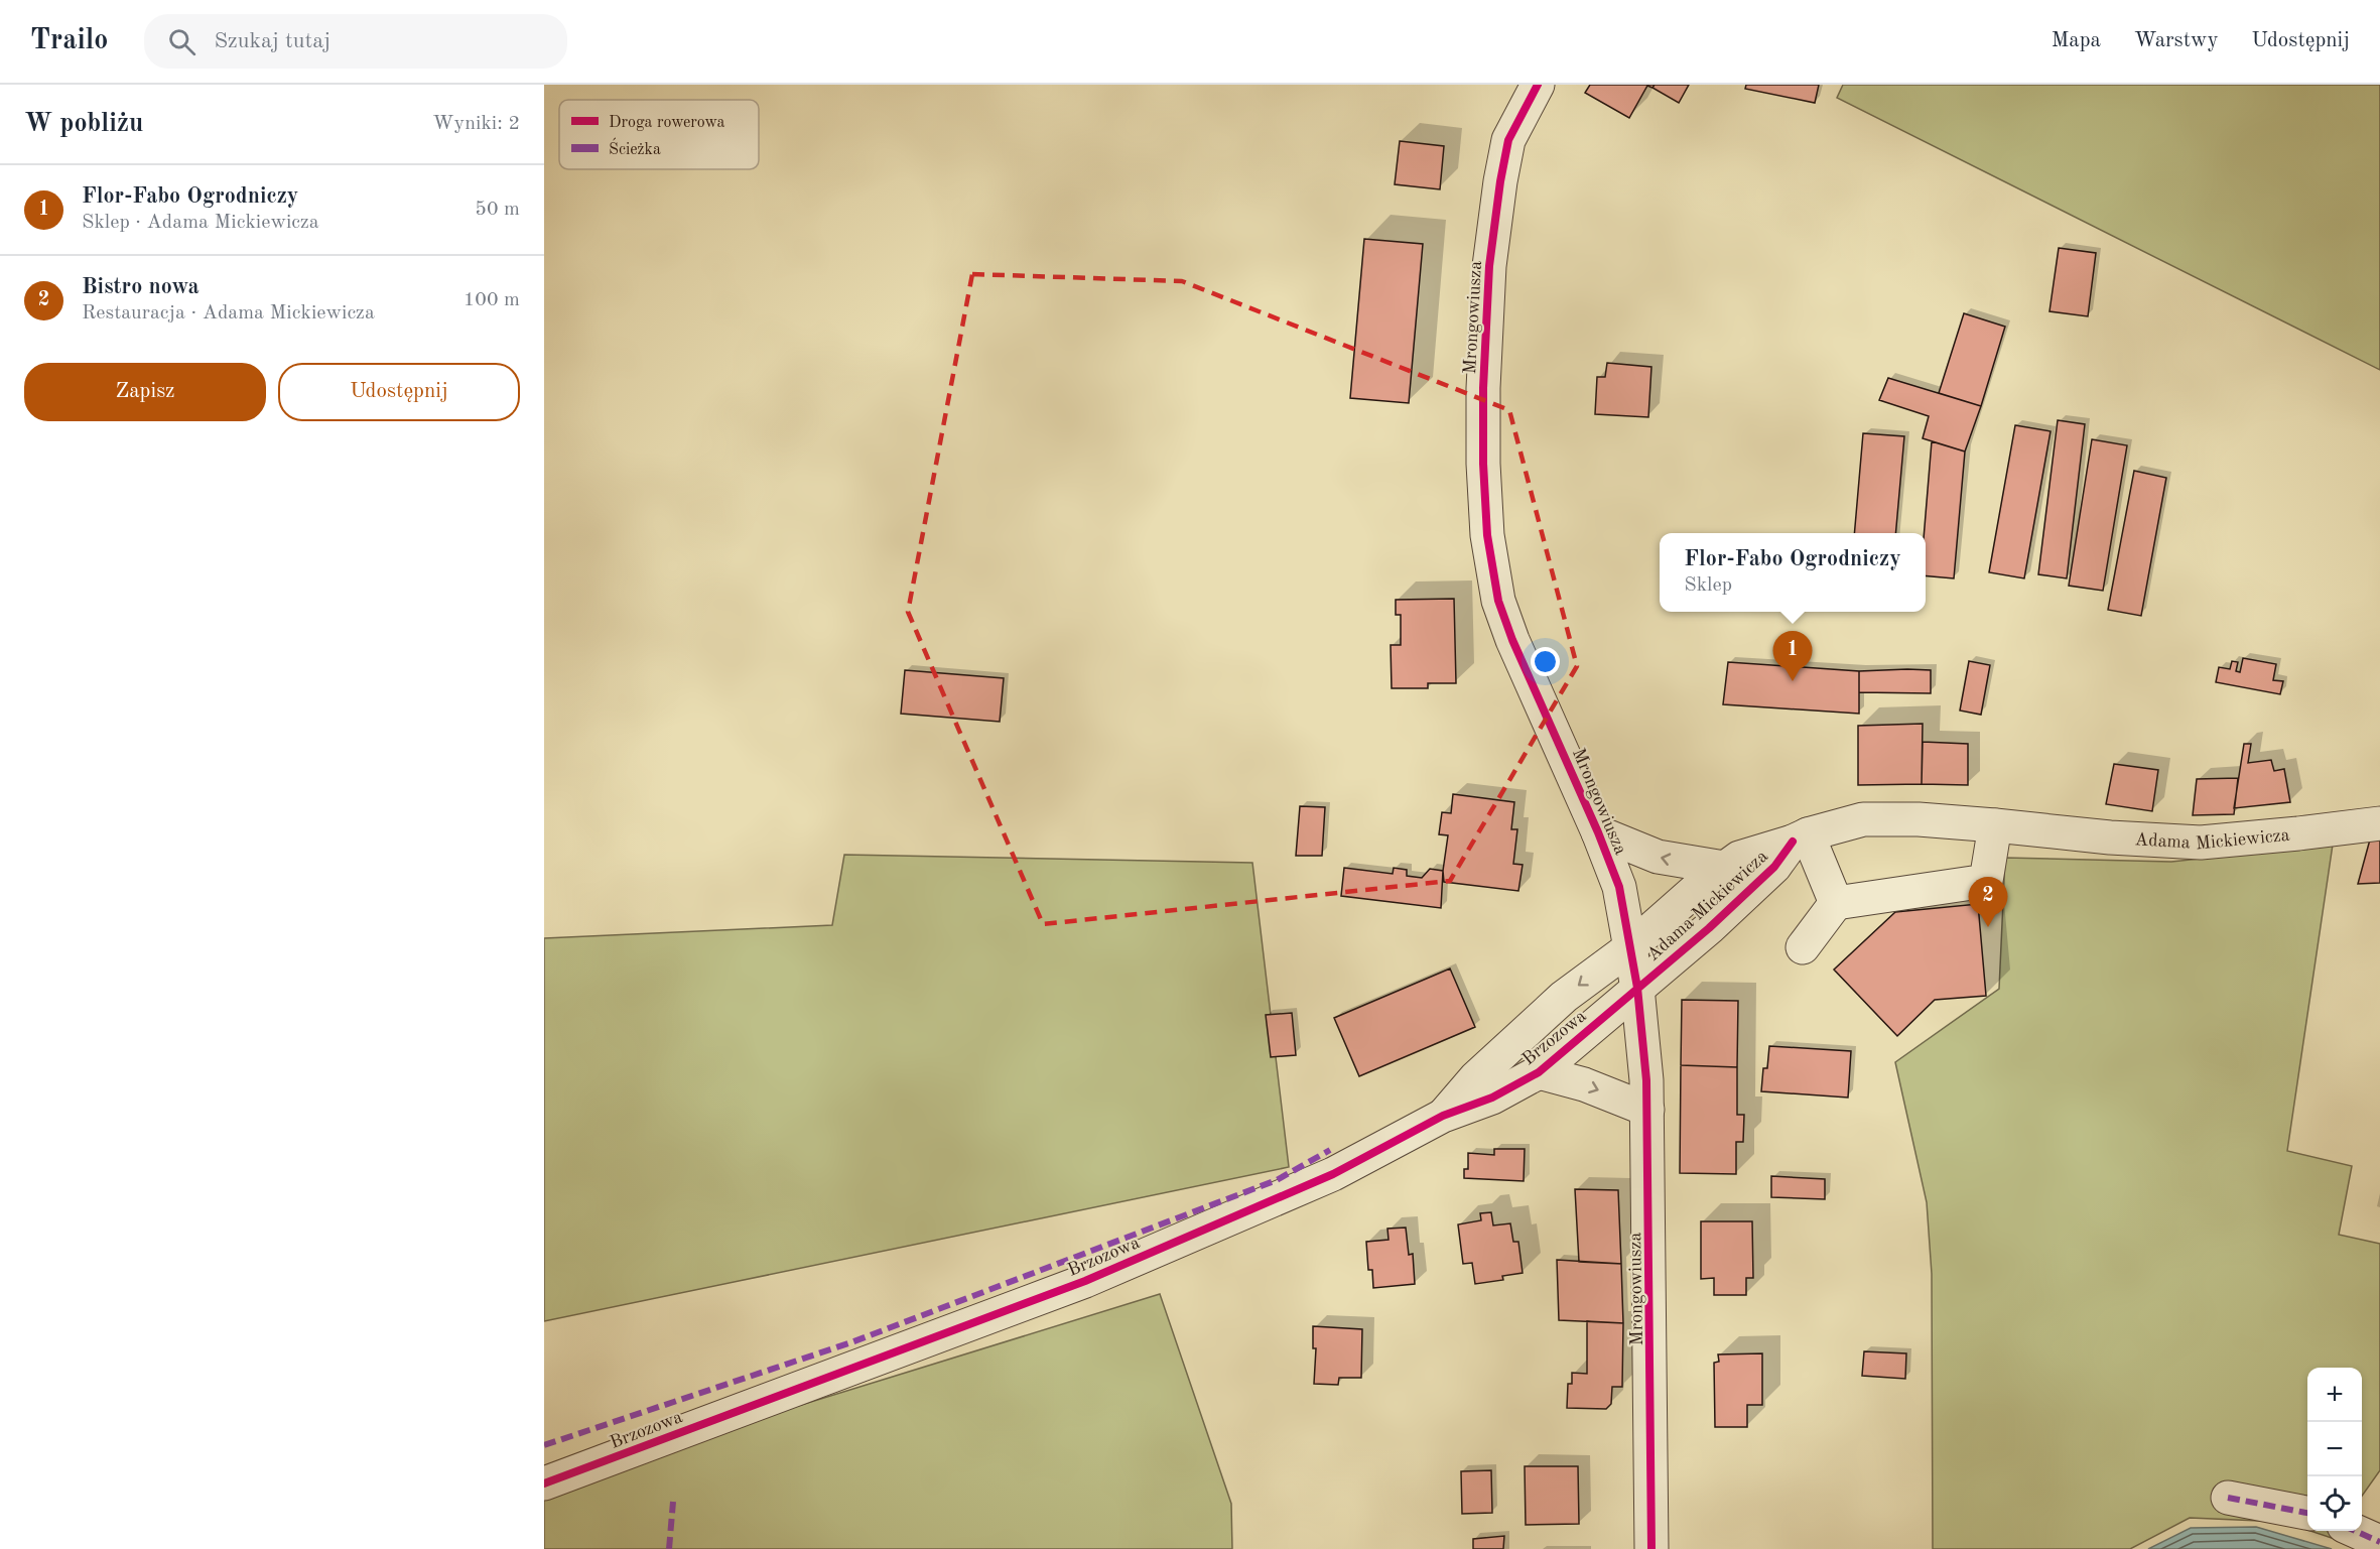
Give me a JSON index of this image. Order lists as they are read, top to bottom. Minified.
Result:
{"streets":{"street":["Mrongowiusza","Adama Mickiewicza","Brzozowa"]},"crossings":[["Mrongowiusza","Adama Mickiewicza"],["Mrongowiusza","Brzozowa"],["Adama Mickiewicza","Brzozowa"]],"legend":["Droga rowerowa","Ścieżka"],"page":{"header":"Trailo","search":"Szukaj tutaj","nav":["Mapa","Warstwy","Udostępnij"],"heading":["W pobliżu","Wyniki: 2"],"list":[{"mark":"1","name":"Flor-Fabo Ogrodniczy","note":"Sklep · Adama Mickiewicza","value":"50 m"},{"mark":"2","name":"Bistro nowa","note":"Restauracja · Adama Mickiewicza","value":"100 m"}],"buttons":["Zapisz","Udostępnij"],"popup":["Flor-Fabo Ogrodniczy","Sklep"],"pins":["1","2"],"map_buttons":["+","−"]}}
